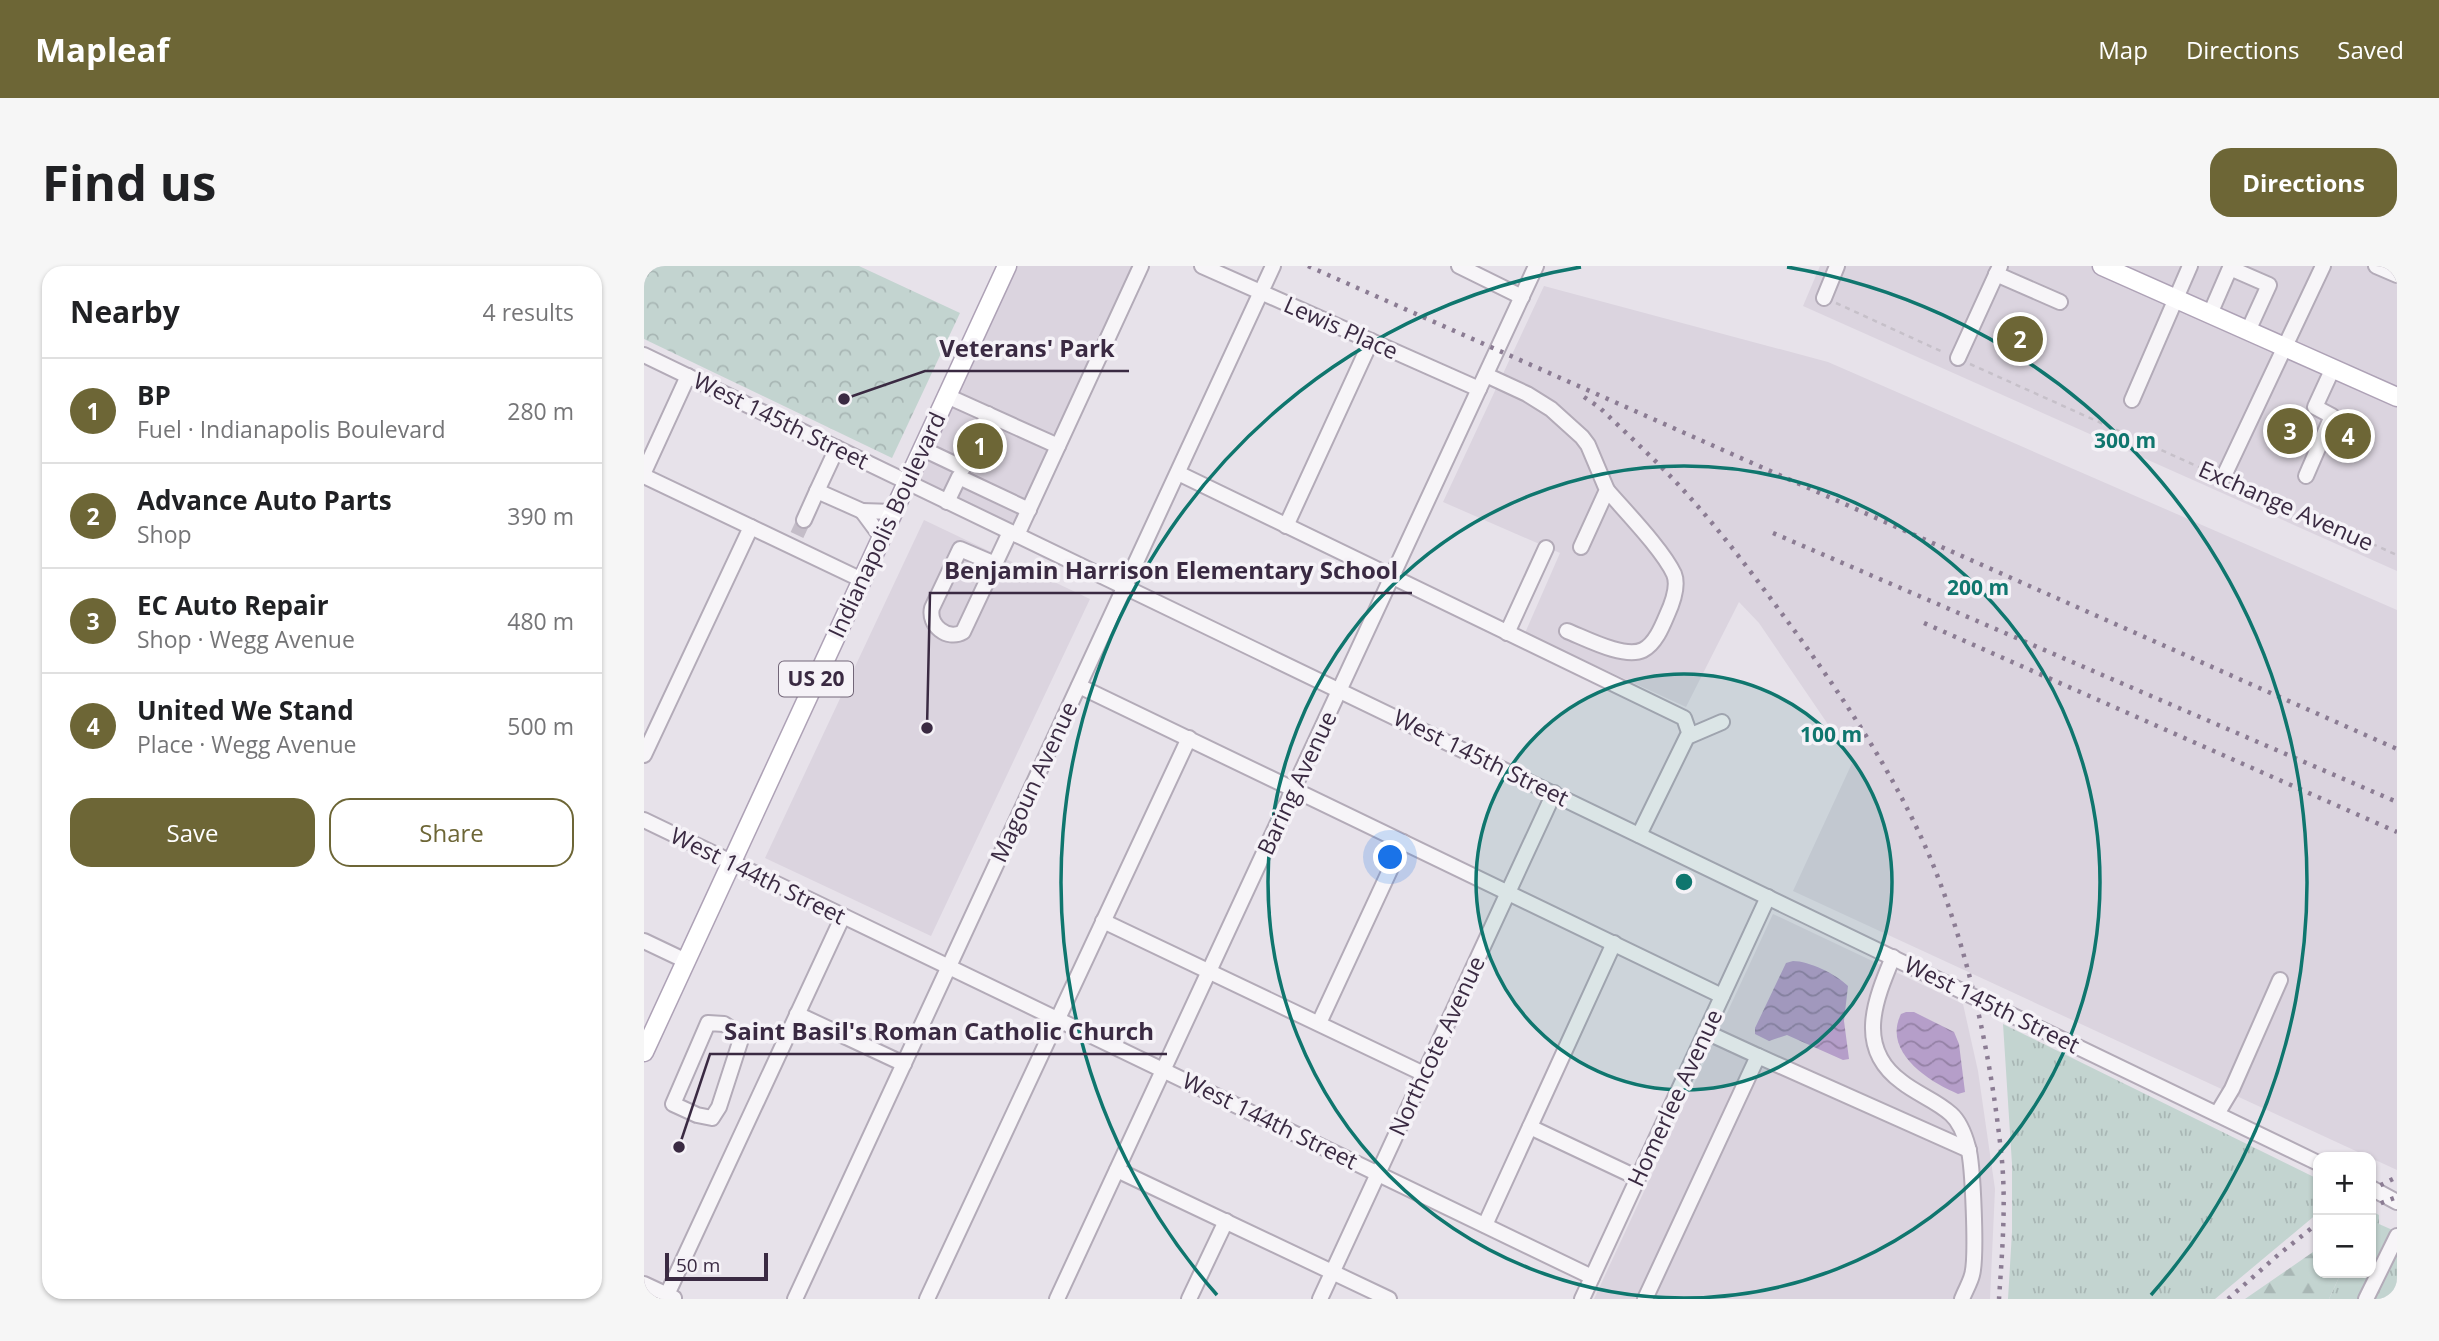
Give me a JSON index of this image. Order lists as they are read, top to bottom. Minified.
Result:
{"streets":{"main road":["Indianapolis Boulevard","US 20"],"street":["Lewis Place","West 145th Street","Magoun Avenue","Baring Avenue","West 144th Street","Northcote Avenue","Homerlee Avenue"],"path":["Exchange Avenue"]},"crossings":[["Lewis Place","Magoun Avenue"],["Lewis Place","Baring Avenue"],["West 145th Street","Indianapolis Boulevard"],["West 145th Street","Magoun Avenue"],["West 145th Street","Baring Avenue"],["West 145th Street","Northcote Avenue"],["West 145th Street","Homerlee Avenue"],["Indianapolis Boulevard","West 144th Street"],["Magoun Avenue","West 144th Street"],["Baring Avenue","West 144th Street"],["West 144th Street","Northcote Avenue"],["West 144th Street","Homerlee Avenue"]],"places":["Veterans' Park","Benjamin Harrison Elementary School","Saint Basil's Roman Catholic Church"],"scale_bar":"50 m","page":{"header":"Mapleaf","nav":["Map","Directions","Saved"],"buttons":["Directions",["Save","Share"]],"title":"Find us","heading":["Nearby","4 results"],"pins":["2","3","4","1"],"list":[{"mark":"1","name":"BP","note":"Fuel · Indianapolis Boulevard","value":"280 m"},{"mark":"2","name":"Advance Auto Parts","note":"Shop","value":"390 m"},{"mark":"3","name":"EC Auto Repair","note":"Shop · Wegg Avenue","value":"480 m"},{"mark":"4","name":"United We Stand","note":"Place · Wegg Avenue","value":"500 m"}],"map_buttons":["+","−"],"scale":"50 m"},"rings":["300 m","200 m","100 m"]}
